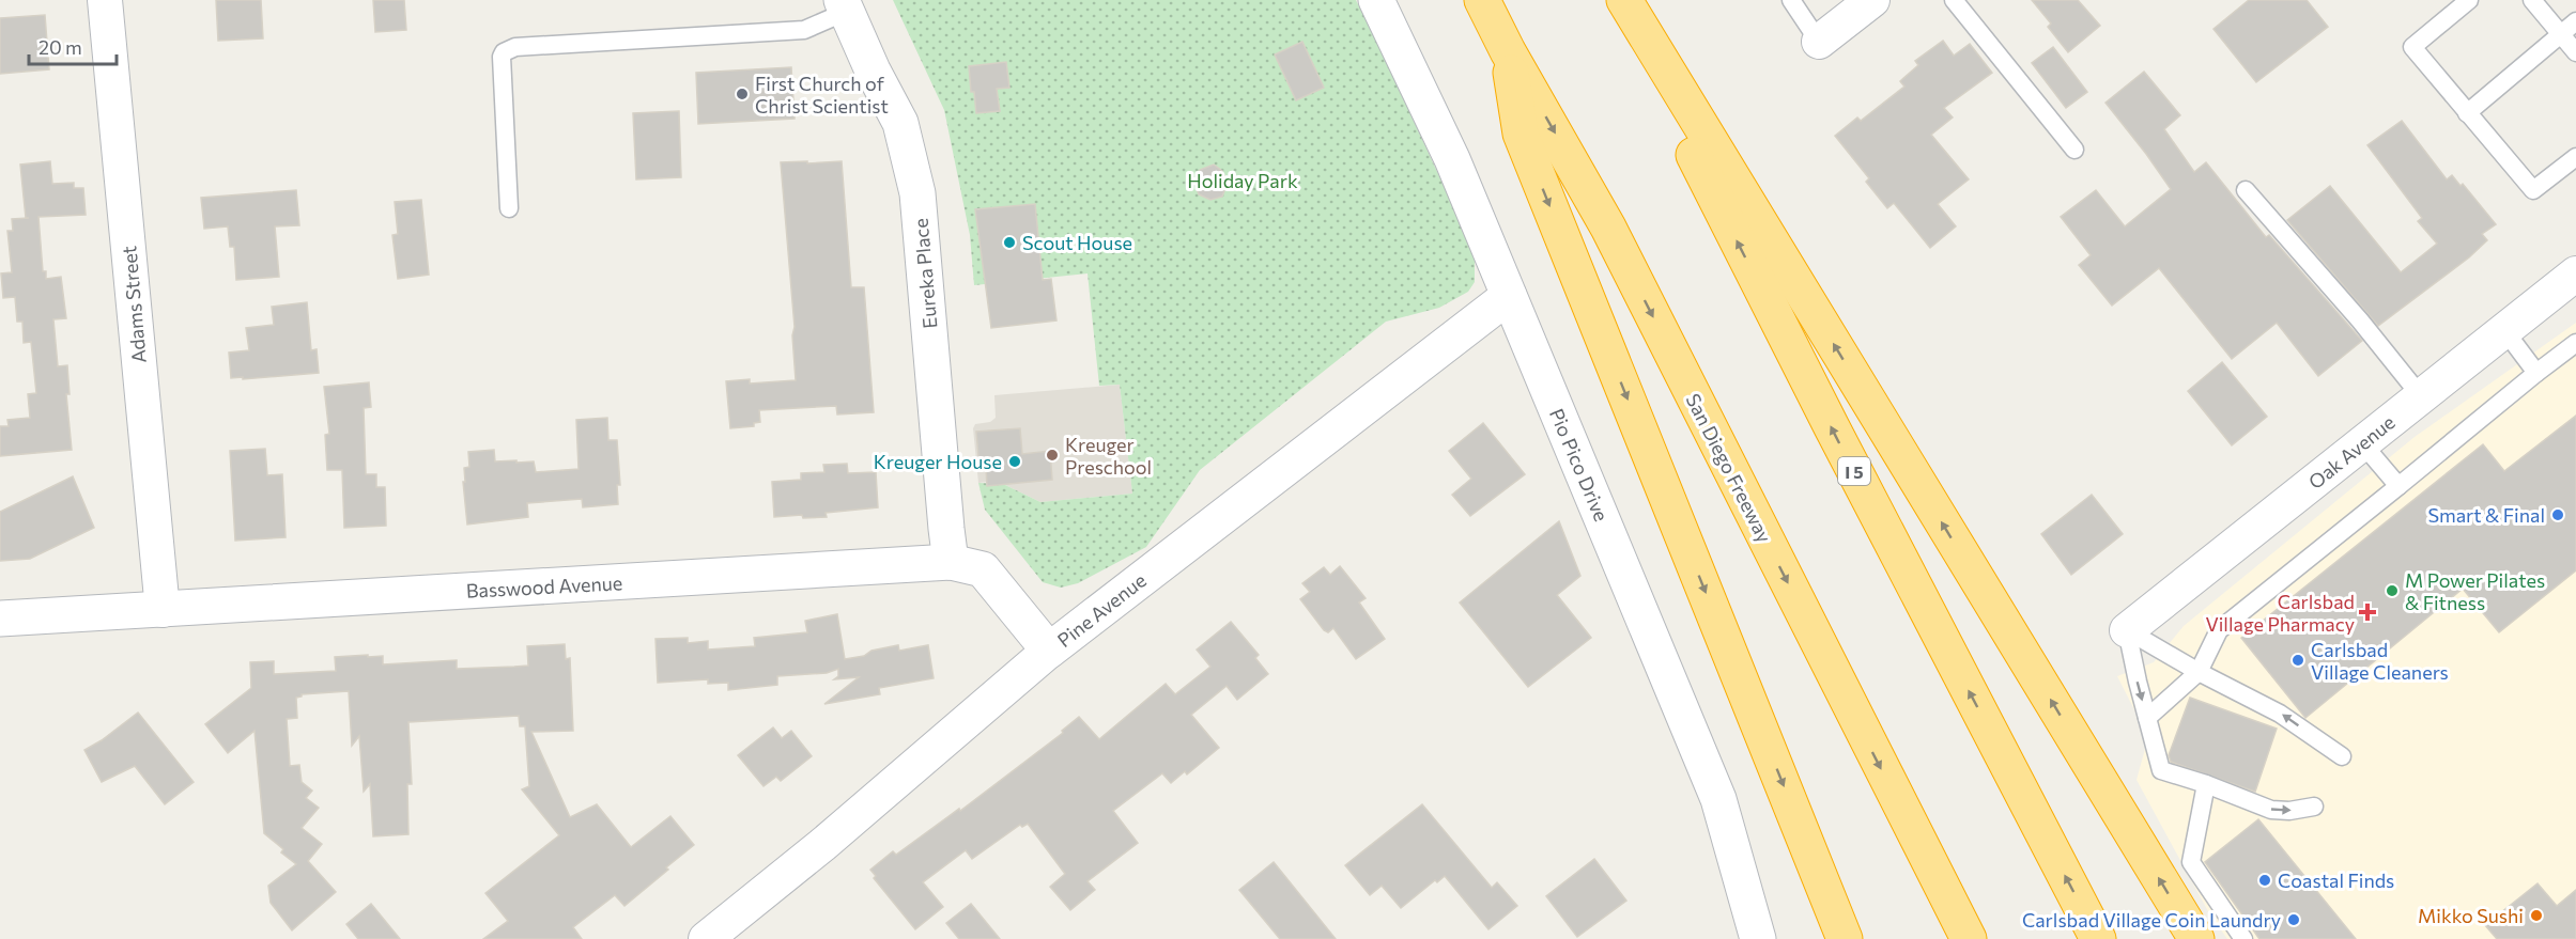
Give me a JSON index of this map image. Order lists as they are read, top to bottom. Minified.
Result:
{"streets":{"highway":["San Diego Freeway","I 5"],"street":["Eureka Place","Adams Street","Oak Avenue","Pio Pico Drive","Basswood Avenue","Pine Avenue"]},"crossings":[["Eureka Place","Basswood Avenue"],["Adams Street","Basswood Avenue"],["Pio Pico Drive","Pine Avenue"],["Basswood Avenue","Pine Avenue"]],"parks":["Holiday Park"],"places":{"other":["First Church of Christ Scientist","Scout House","Kreuger Preschool","Kreuger House","Smart & Final","M Power Pilates & Fitness","Carlsbad Village Cleaners","Coastal Finds","Mikko Sushi","Carlsbad Village Coin Laundry"],"health":["Carlsbad Village Pharmacy"]},"scale_bar":"20 m"}
